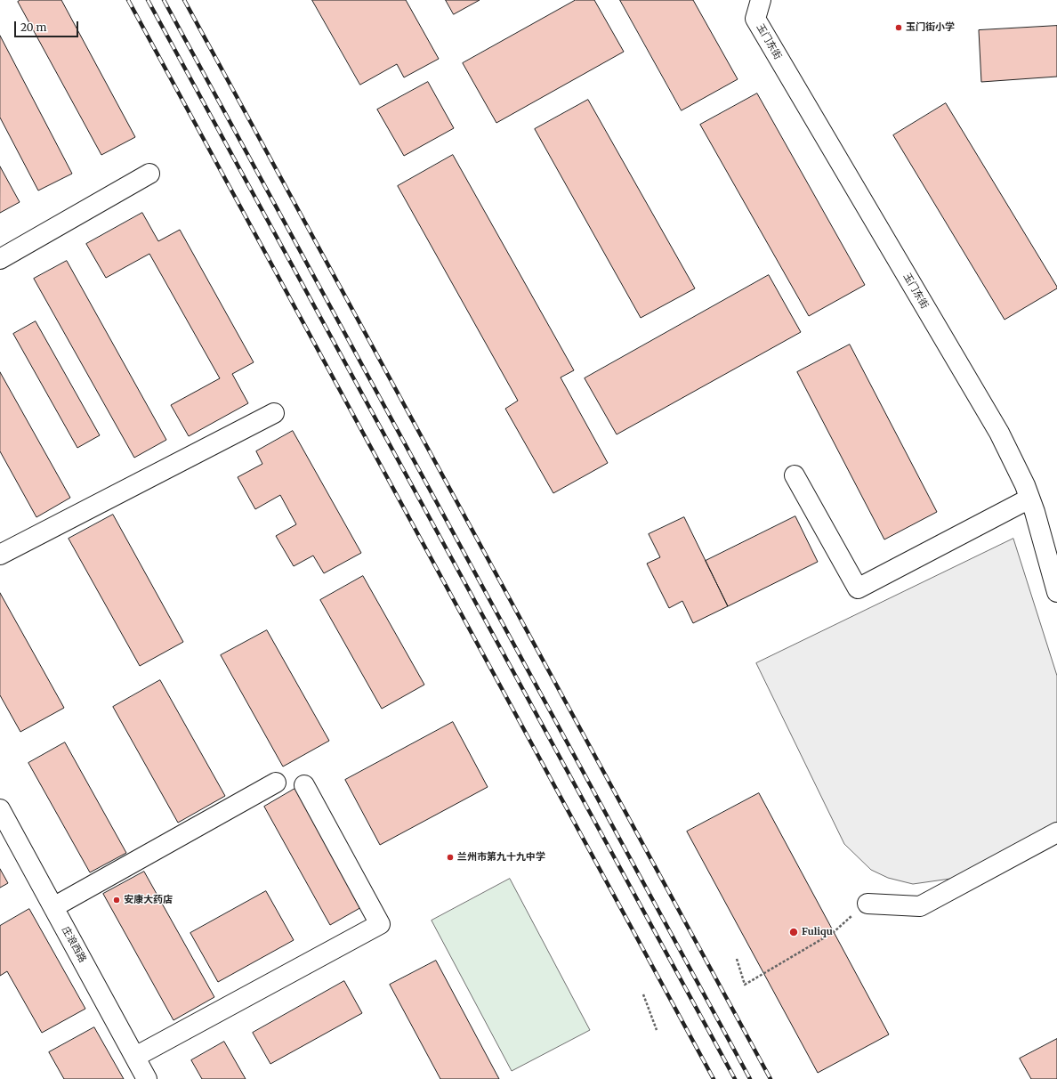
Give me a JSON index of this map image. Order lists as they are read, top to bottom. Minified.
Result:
{"streets":{"street":["玉门东街","庄浪西路"]},"places":["玉门街小学","兰州市第九十九中学","安康大药店","Fuliqu"],"scale_bar":"20 m"}
